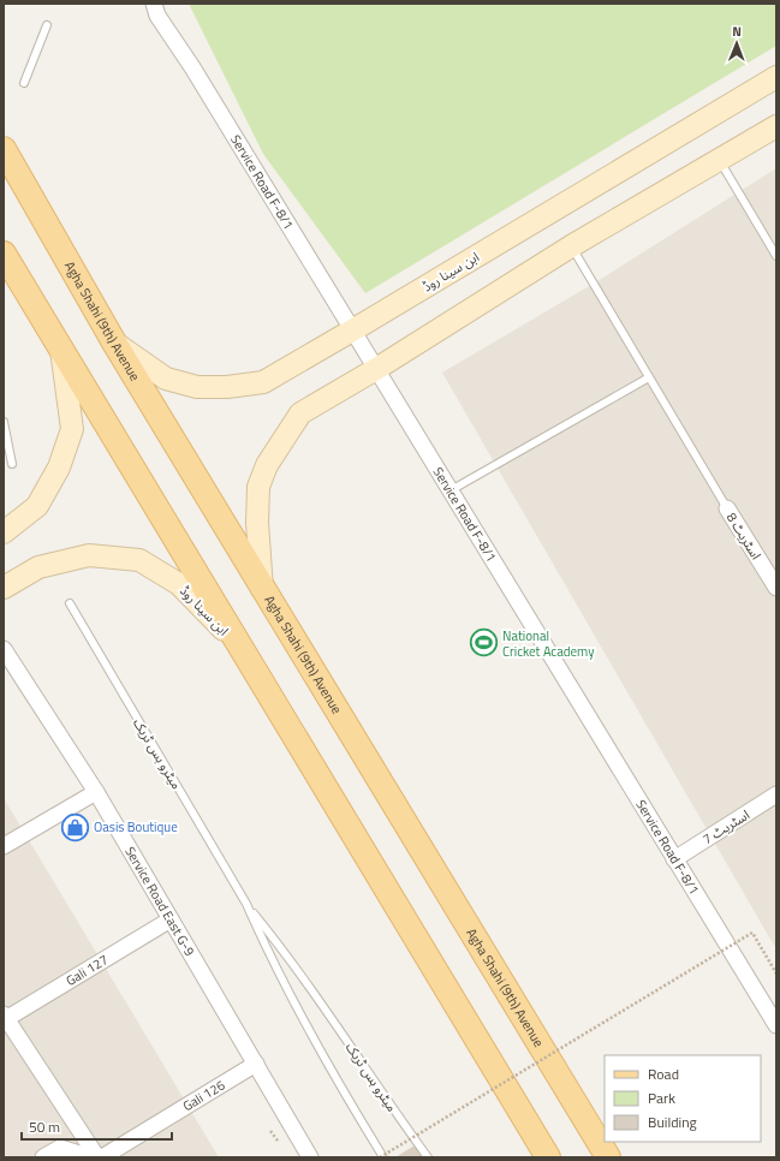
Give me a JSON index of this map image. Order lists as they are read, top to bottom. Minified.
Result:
{"streets":{"main road":["ابن سینا روڈ","Agha Shahi (9th) Avenue"],"street":["Service Road F-8/1","اسٹریٹ 8","اسٹریٹ 7","Service Road East G-9","Gali 127","Gali 126"],"lane":["میٹرو بس ٹریک"]},"crossings":[["Service Road F-8/1","ابن سینا روڈ"],["Service Road F-8/1","اسٹریٹ 7"],["ابن سینا روڈ","Agha Shahi (9th) Avenue"],["Service Road East G-9","Gali 127"],["Service Road East G-9","Gali 126"]],"places":{"sports":["National Cricket Academy"],"shop":["Oasis Boutique"]},"legend":["Road","Park","Building"],"scale_bar":"50 m","north":"top"}
